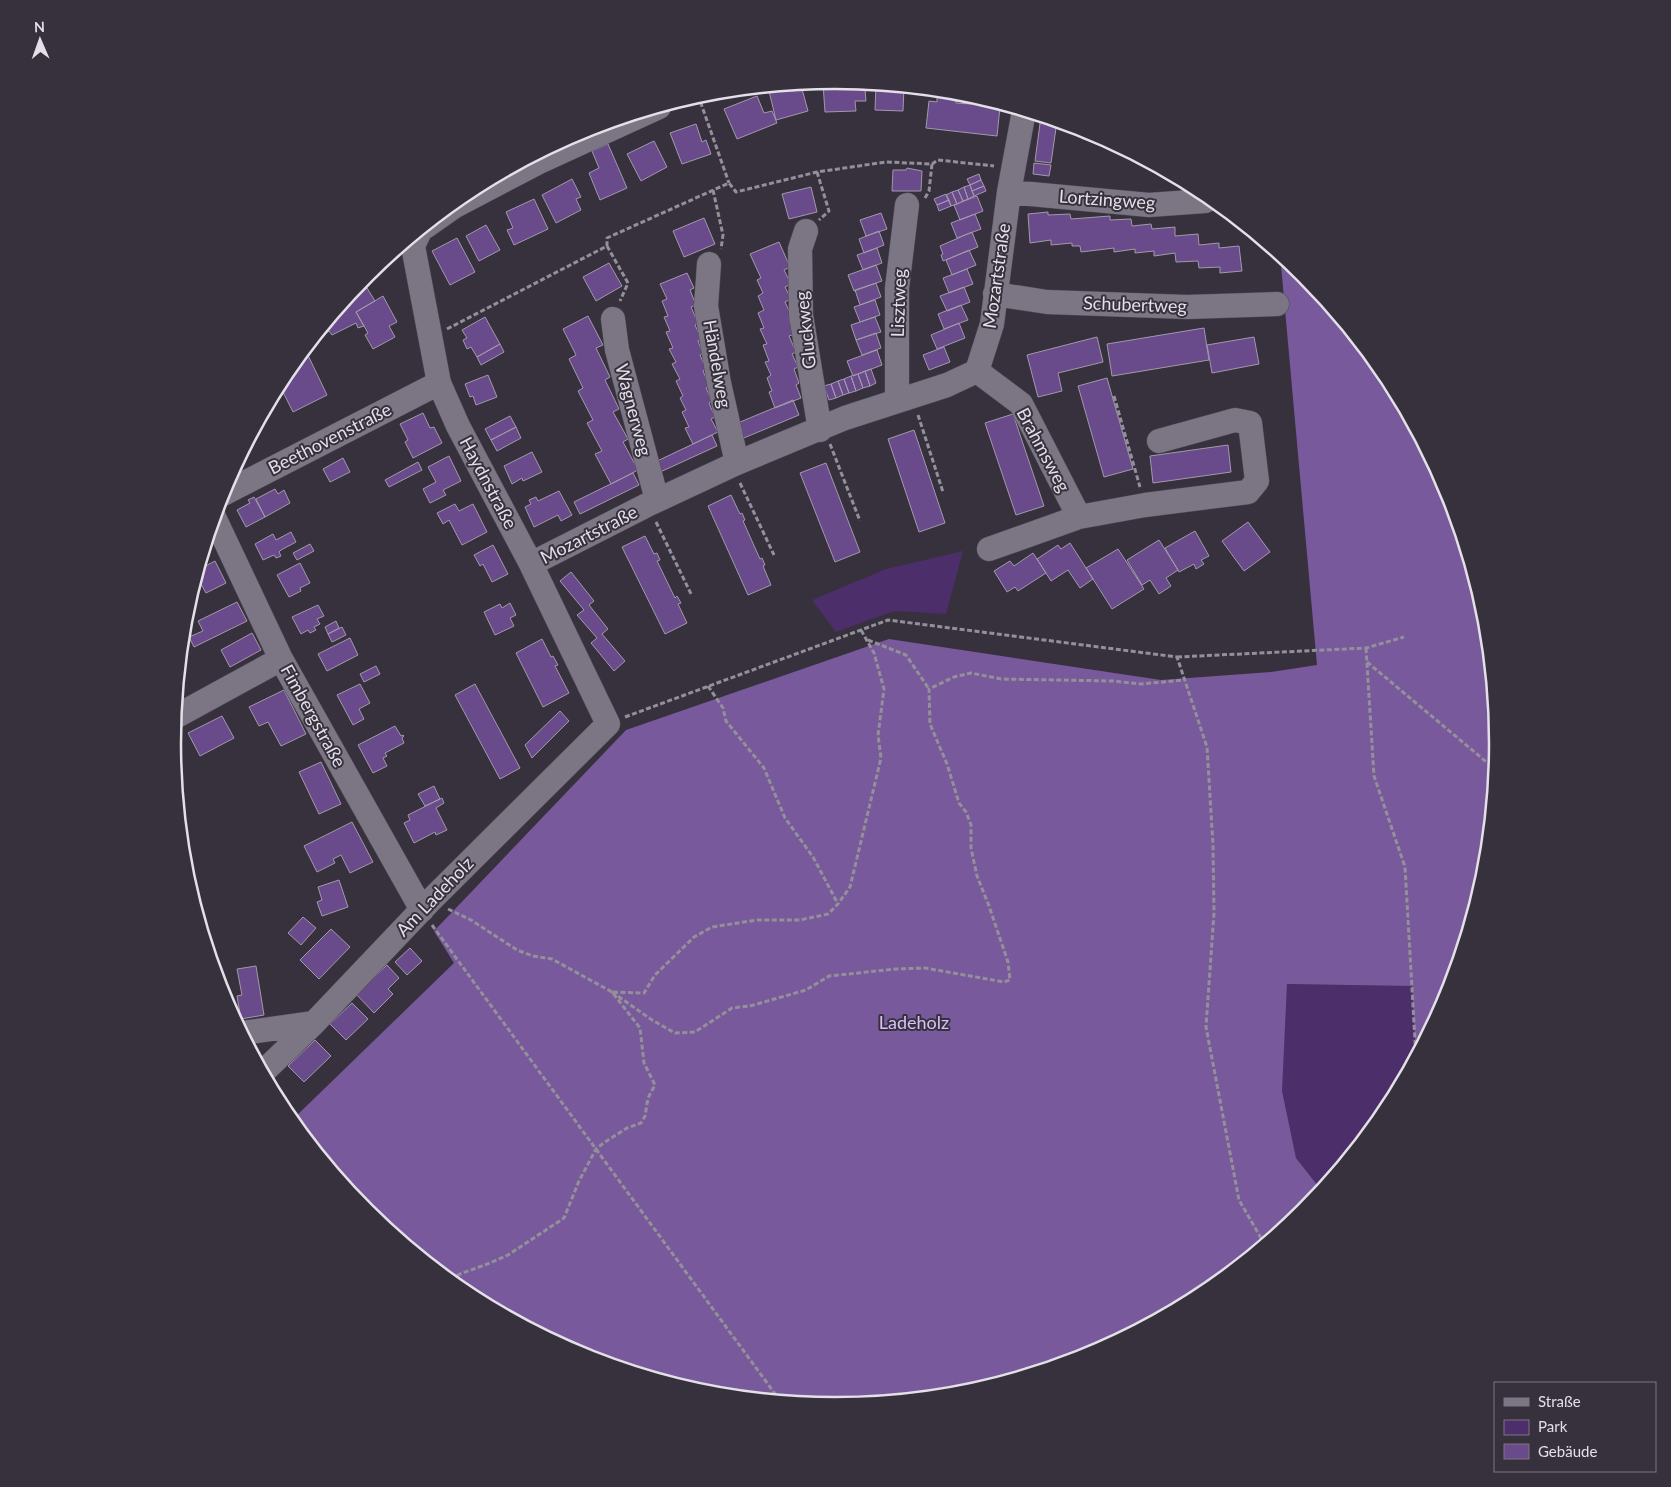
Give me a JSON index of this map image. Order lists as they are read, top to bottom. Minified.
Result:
{"streets":{"street":["Lortzingweg","Mozartstraße","Lisztweg","Schubertweg","Gluckweg","Händelweg","Wagnerweg","Beethovenstraße","Brahmsweg","Haydnstraße","Fimbergstraße","Am Ladeholz"]},"crossings":[["Lortzingweg","Mozartstraße"],["Mozartstraße","Lisztweg"],["Mozartstraße","Schubertweg"],["Mozartstraße","Gluckweg"],["Mozartstraße","Händelweg"],["Mozartstraße","Wagnerweg"],["Mozartstraße","Brahmsweg"],["Mozartstraße","Haydnstraße"],["Beethovenstraße","Haydnstraße"],["Haydnstraße","Am Ladeholz"],["Fimbergstraße","Am Ladeholz"]],"parks":["Ladeholz"],"legend":["Straße","Park","Gebäude"],"north":"top"}
